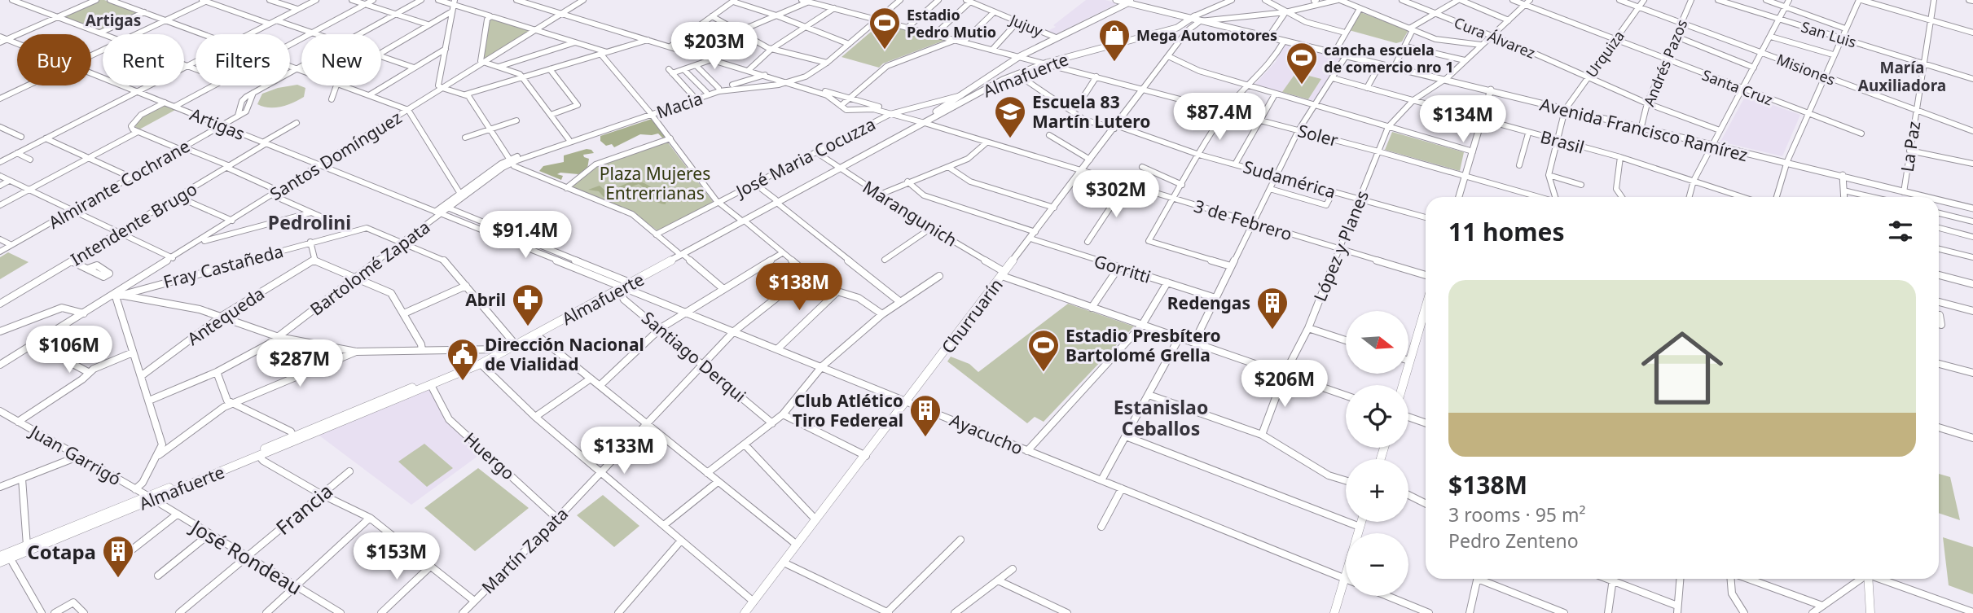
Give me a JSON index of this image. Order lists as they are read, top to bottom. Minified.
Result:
{"streets":{"main road":["Almafuerte","Avenida Francisco Ramírez","Churruarín"],"street":["Jujuy","San Luis","Cura Álvarez","Urquiza","Andrés Pazos","Misiones","Santa Cruz","Macia","Artigas","Soler","Brasil","La Paz","Santos Domínguez","José Maria Cocuzza","Sudamérica","Almirante Cochrane","Marangunich","3 de Febrero","Intendente Brugo","López y Planes","Fray Castañeda","Bartolomé Zapata","Gorritti","Antequeda","Santiago Derqui","Ayacucho","Juan Garrigó","Huergo","Francia","Martín Zapata","José Rondeau"]},"crossings":[["San Luis","La Paz"],["Cura Álvarez","Urquiza"],["Cura Álvarez","Andrés Pazos"],["Cura Álvarez","López y Planes"],["Urquiza","Misiones"],["Urquiza","Santa Cruz"],["Urquiza","Avenida Francisco Ramírez"],["Urquiza","Brasil"],["Andrés Pazos","Misiones"],["Andrés Pazos","Santa Cruz"],["Andrés Pazos","Avenida Francisco Ramírez"],["Misiones","La Paz"],["Almafuerte","Artigas"],["Almafuerte","Avenida Francisco Ramírez"],["Almafuerte","Soler"],["Almafuerte","Sudamérica"],["Almafuerte","Marangunich"],["Almafuerte","3 de Febrero"],["Almafuerte","Santiago Derqui"],["Almafuerte","Ayacucho"],["Almafuerte","Juan Garrigó"],["Almafuerte","Huergo"],["Almafuerte","José Rondeau"],["Santa Cruz","López y Planes"],["Macia","Artigas"],["Macia","Soler"],["Macia","Bartolomé Zapata"],["Artigas","Santos Domínguez"],["Artigas","Almirante Cochrane"],["Artigas","Intendente Brugo"],["Artigas","Bartolomé Zapata"],["Artigas","Santiago Derqui"],["Artigas","Ayacucho"],["Avenida Francisco Ramírez","La Paz"],["Avenida Francisco Ramírez","López y Planes"],["Avenida Francisco Ramírez","Churruarín"],["Soler","López y Planes"],["Soler","Churruarín"],["Brasil","López y Planes"],["Santos Domínguez","Fray Castañeda"],["José Maria Cocuzza","Marangunich"],["José Maria Cocuzza","3 de Febrero"],["Sudamérica","López y Planes"],["Sudamérica","Churruarín"],["Marangunich","López y Planes"],["Marangunich","Churruarín"],["3 de Febrero","López y Planes"],["3 de Febrero","Churruarín"],["Fray Castañeda","Bartolomé Zapata"],["Gorritti","Churruarín"],["Churruarín","Ayacucho"],["Santiago Derqui","Ayacucho"],["Santiago Derqui","Martín Zapata"],["Ayacucho","Martín Zapata"],["Juan Garrigó","José Rondeau"],["Huergo","Martín Zapata"],["Francia","José Rondeau"]],"districts":["Artigas","María Auxiliadora","Pedrolini","Estanislao Ceballos"],"parks":["Plaza Mujeres Entrerrianas"],"places":{"sports":["Estadio Pedro Mutio","cancha escuela de comercio nro 1","Estadio Presbítero Bartolomé Grella"],"shop":["Mega Automotores"],"school or university":["Escuela 83 Martín Lutero"],"pharmacy":["Abril"],"building":["Redengas","Club Atlético Tiro Federeal","Cotapa"],"public building":["Dirección Nacional de Vialidad"]},"north":"right","page":{"price":["$203M","$87.4M","$134M","$302M","$91.4M","$138M","$106M","$287M","$206M","$133M","$153M"],"chip":["Buy","Rent","Filters","New"],"heading":"11 homes","list":[{"name":"$138M","note":"3 rooms · 95 m² · Pedro Zenteno"}],"map_buttons":["+","−"]}}
